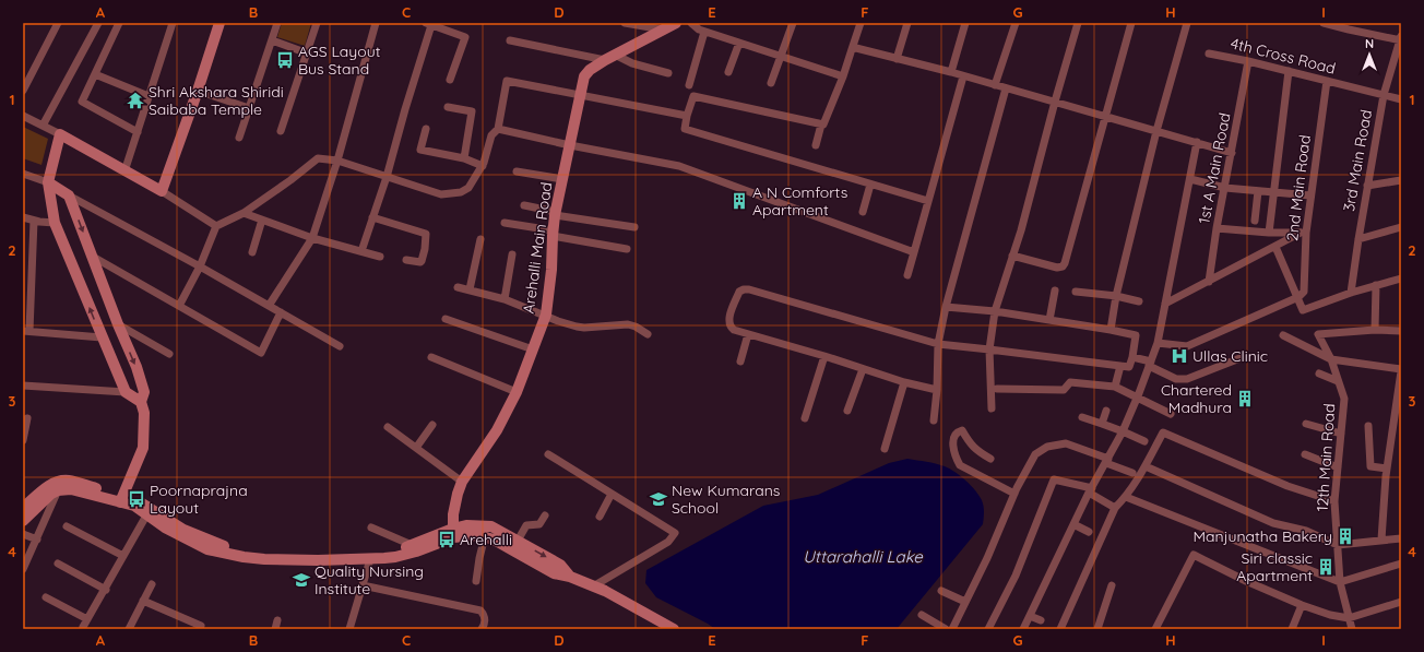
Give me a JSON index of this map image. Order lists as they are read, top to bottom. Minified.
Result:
{"streets":{"street":["4th Cross Road","3rd Main Road","1st A Main Road","2nd Main Road","Arehalli Main Road","12th Main Road"]},"crossings":[["4th Cross Road","3rd Main Road"],["4th Cross Road","1st A Main Road"],["4th Cross Road","2nd Main Road"]],"water":["Uttarahalli Lake"],"places":{"bus stop":["AGS Layout Bus Stand","Poornaprajna Layout","Arehalli"],"temple":["Shri Akshara Shiridi Saibaba Temple"],"building":["A N Comforts Apartment","Chartered Madhura","Manjunatha Bakery","Siri classic Apartment"],"hospital":["Ullas Clinic"],"school or university":["New Kumarans School","Quality Nursing Institute"]},"north":"top","grid":{"columns":["A","B","C","D","E","F","G","H","I"],"rows":["1","2","3","4"]}}
